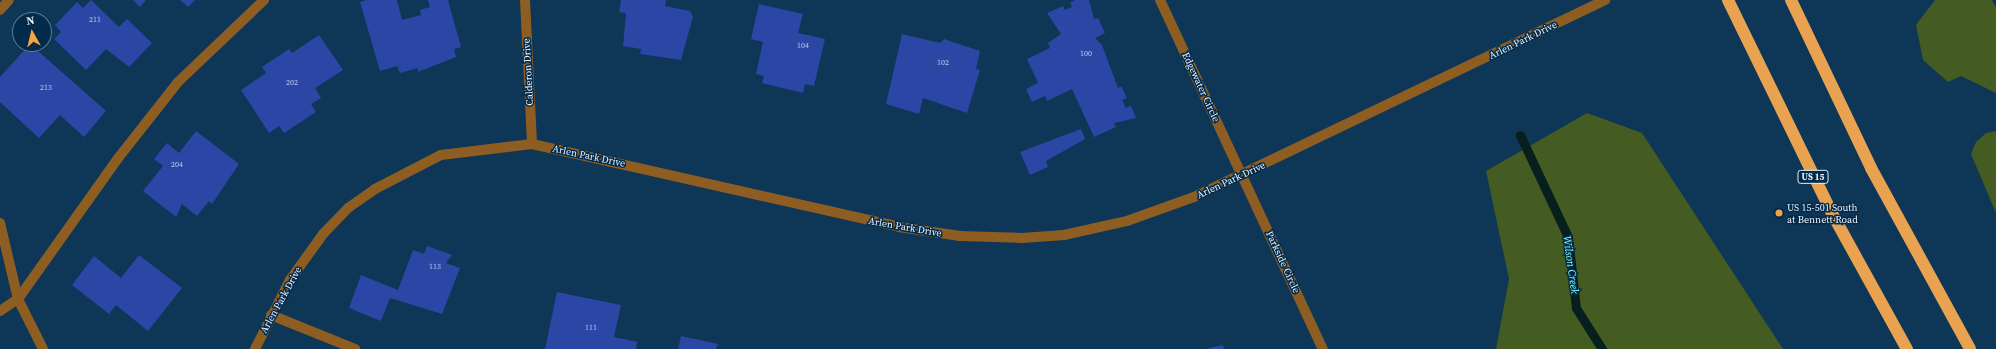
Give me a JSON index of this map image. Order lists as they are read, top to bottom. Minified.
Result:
{"streets":{"highway":["US 15"],"street":["Arlen Park Drive","Calderon Drive","Edgewater Circle","Parkside Circle"]},"crossings":[["Arlen Park Drive","Calderon Drive"],["Arlen Park Drive","Edgewater Circle"],["Arlen Park Drive","Parkside Circle"],["Edgewater Circle","Parkside Circle"]],"water":["Wilson Creek"],"places":["US 15-501 South at Bennett Road"],"house_numbers":["211","104","100","102","202","213","204","113","111"],"north":"top"}
